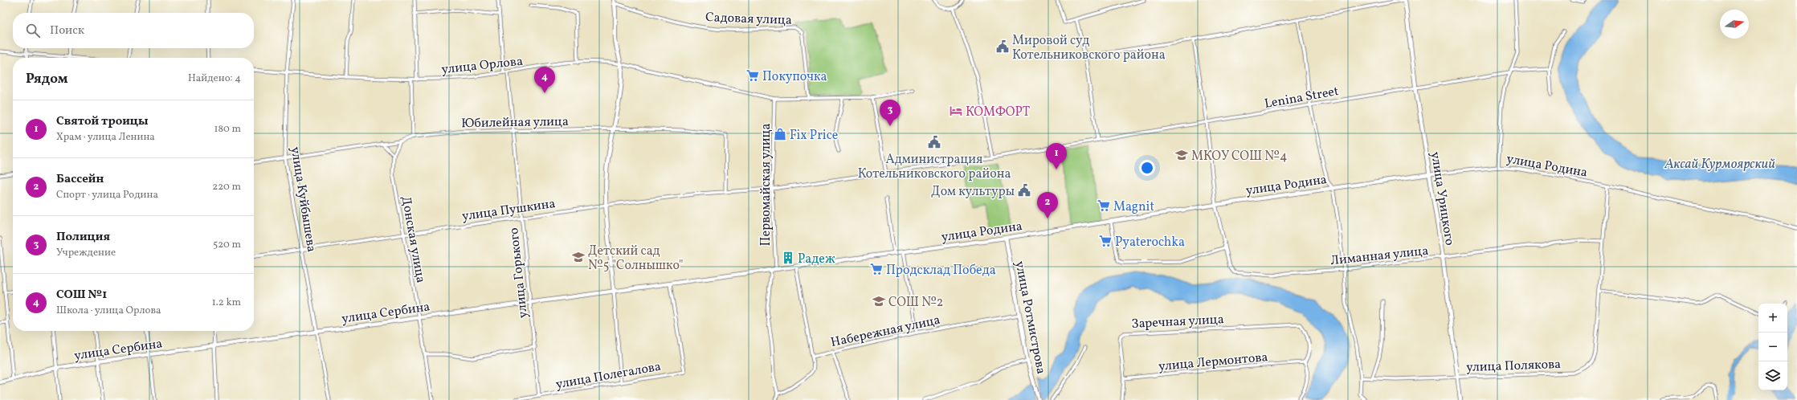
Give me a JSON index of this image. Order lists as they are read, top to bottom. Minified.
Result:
{"streets":{"street":["Садовая улица","улица Орлова","Lenina Street","Юбилейная улица","улица Родина","Первомайская улица","улица Урицкого","улица Куйбышева","улица Пушкина","Донская улица","Лиманная улица","улица Горького","улица Сербина","улица Ротмистрова","Заречная улица","Набережная улица","улица Лермонтова","улица Полякова","улица Полегалова"]},"crossings":[["Садовая улица","улица Орлова"],["улица Орлова","Первомайская улица"],["улица Орлова","улица Куйбышева"],["улица Орлова","улица Горького"],["Lenina Street","улица Урицкого"],["Lenina Street","улица Пушкина"],["Юбилейная улица","улица Куйбышева"],["Юбилейная улица","улица Пушкина"],["Юбилейная улица","Донская улица"],["Юбилейная улица","улица Горького"],["улица Родина","Первомайская улица"],["улица Родина","улица Урицкого"],["улица Родина","улица Сербина"],["улица Родина","улица Ротмистрова"],["улица Родина","улица Полякова"],["Первомайская улица","улица Пушкина"],["Первомайская улица","улица Сербина"],["улица Урицкого","Лиманная улица"],["улица Урицкого","улица Полякова"],["улица Куйбышева","улица Пушкина"],["улица Куйбышева","улица Сербина"],["улица Пушкина","Донская улица"],["улица Пушкина","улица Горького"],["Донская улица","улица Сербина"],["Лиманная улица","улица Полякова"],["улица Горького","улица Сербина"],["улица Горького","улица Полегалова"],["улица Сербина","улица Полегалова"],["улица Ротмистрова","Набережная улица"],["Заречная улица","улица Лермонтова"]],"water":["Аксай Курмоярский"],"places":{"public building":["Мировой суд Котельниковского района","Администрация Котельниковского района","Дом культуры"],"supermarket":["Покупочка","Magnit","Pyaterochka","Продсклад Победа"],"hotel":["КОМФОРТ"],"shop":["Fix Price"],"school or university":["МКОУ СОШ №4","Детский сад №5 \"Солнышко\"","СОШ №2"],"building":["Радеж"]},"north":"right","page":{"search":"Поиск","heading":["Рядом","Найдено: 4"],"pins":["4","3","1","2"],"list":[{"mark":"1","name":"Святой троицы","note":"Храм · улица Ленина","value":"180 m"},{"mark":"2","name":"Бассейн","note":"Спорт · улица Родина","value":"220 m"},{"mark":"3","name":"Полиция","note":"Учреждение","value":"520 m"},{"mark":"4","name":"СОШ №1","note":"Школа · улица Орлова","value":"1.2 km"}],"map_buttons":["+","−"]}}
